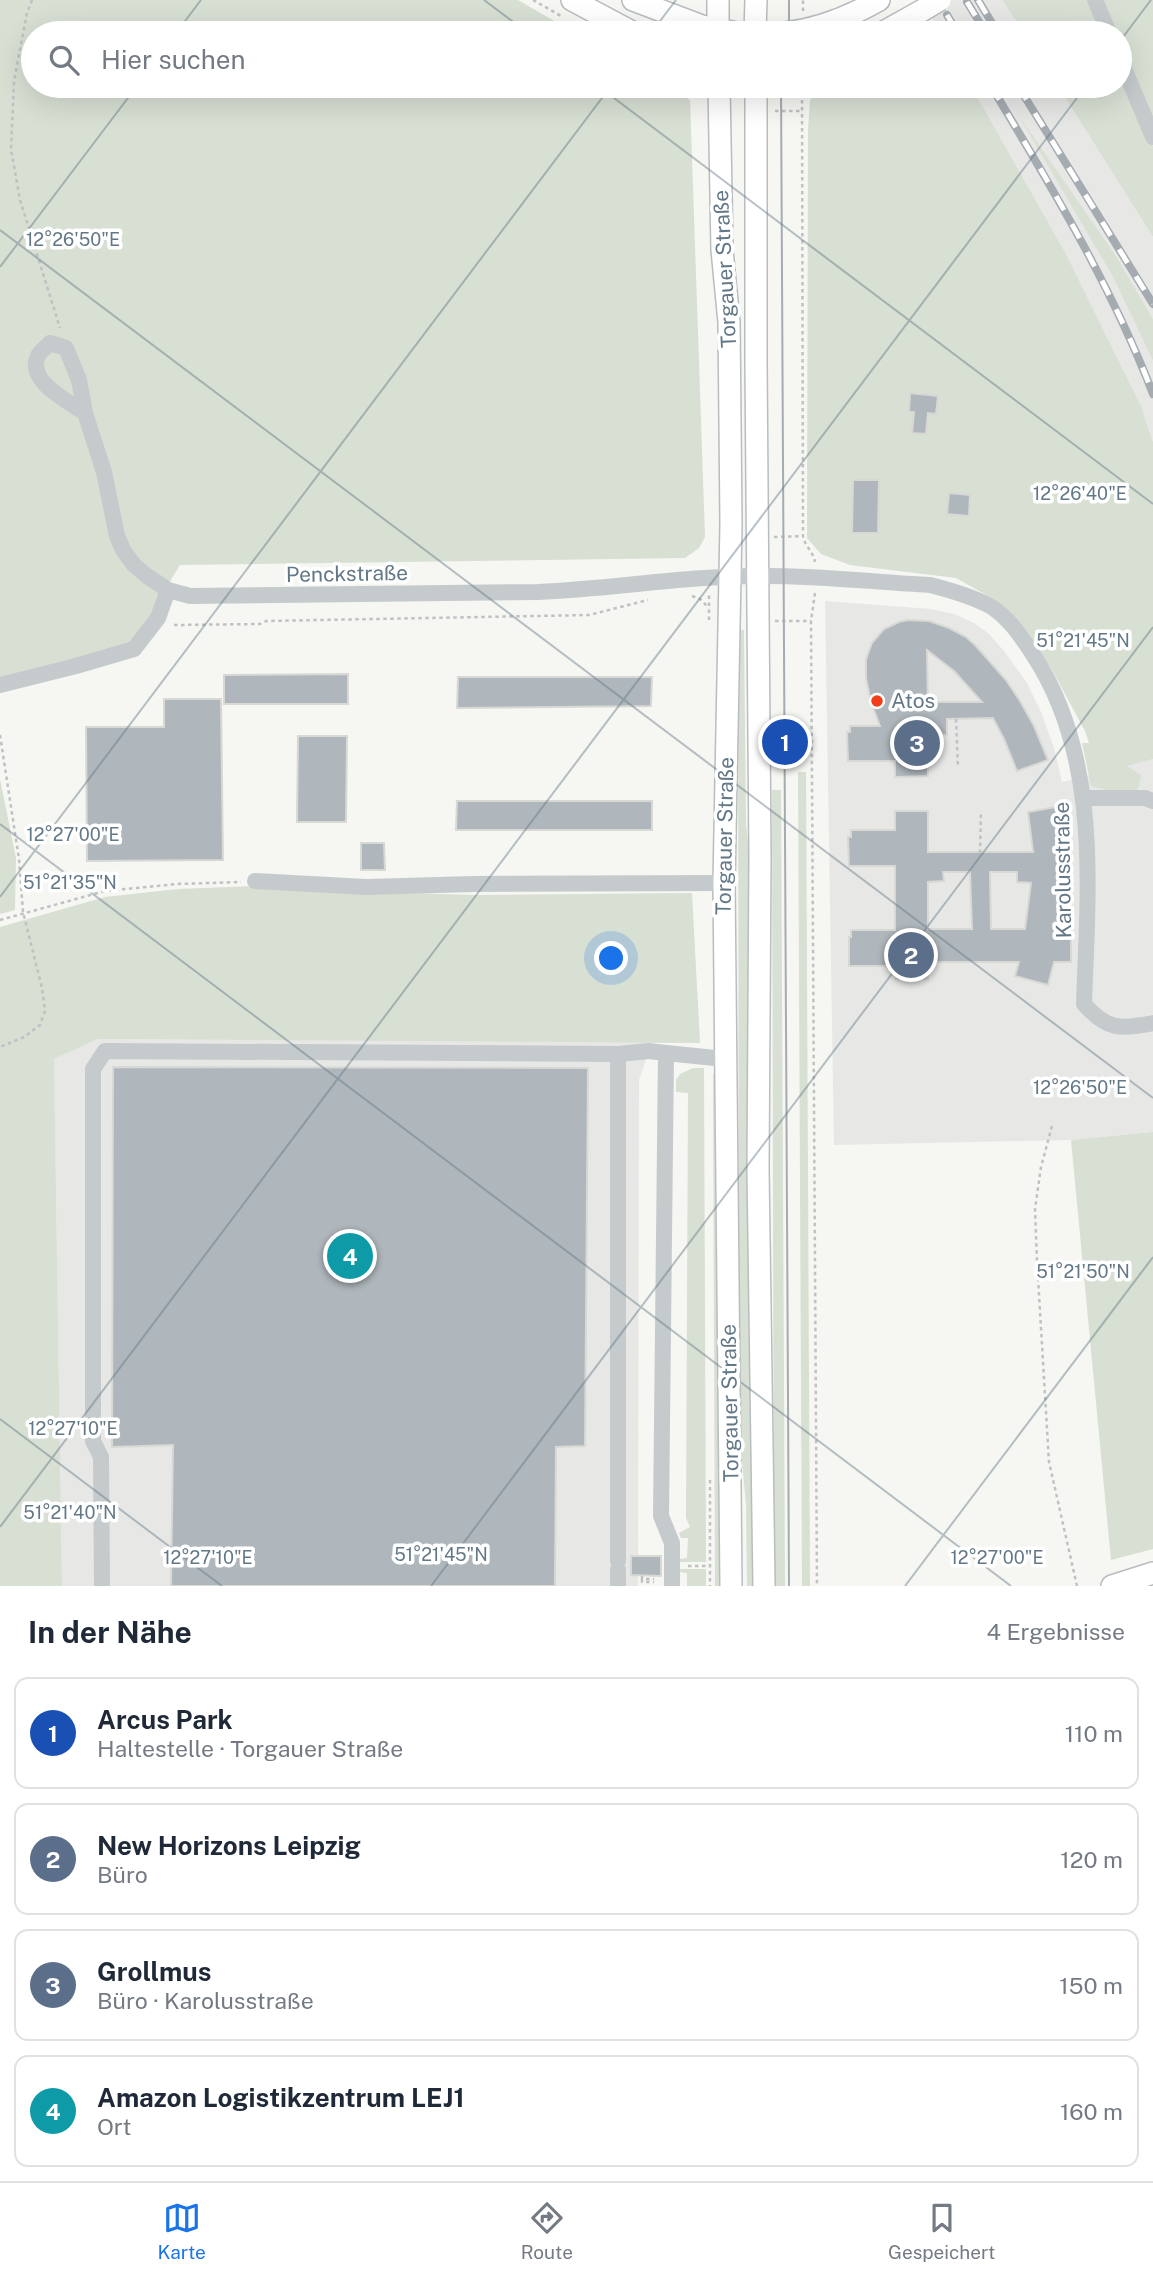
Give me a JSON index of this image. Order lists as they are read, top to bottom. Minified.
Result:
{"streets":{"main road":["Torgauer Straße"],"street":["Penckstraße","Karolusstraße"]},"crossings":[["Torgauer Straße","Penckstraße"],["Torgauer Straße","Karolusstraße"],["Penckstraße","Karolusstraße"]],"places":["Atos"],"page":{"search":"Hier suchen","pins":["1","3","2","4"],"heading":["In der Nähe","4 Ergebnisse"],"list":[{"mark":"1","name":"Arcus Park","note":"Haltestelle · Torgauer Straße","value":"110 m"},{"mark":"2","name":"New Horizons Leipzig","note":"Büro","value":"120 m"},{"mark":"3","name":"Grollmus","note":"Büro · Karolusstraße","value":"150 m"},{"mark":"4","name":"Amazon Logistikzentrum LEJ1","note":"Ort","value":"160 m"}],"nav":["Karte","Route","Gespeichert"]},"coordinates":["12°26'50\"E","12°26'40\"E","51°21'45\"N","12°27'00\"E","51°21'35\"N","51°21'50\"N","12°27'10\"E","51°21'40\"N"]}
